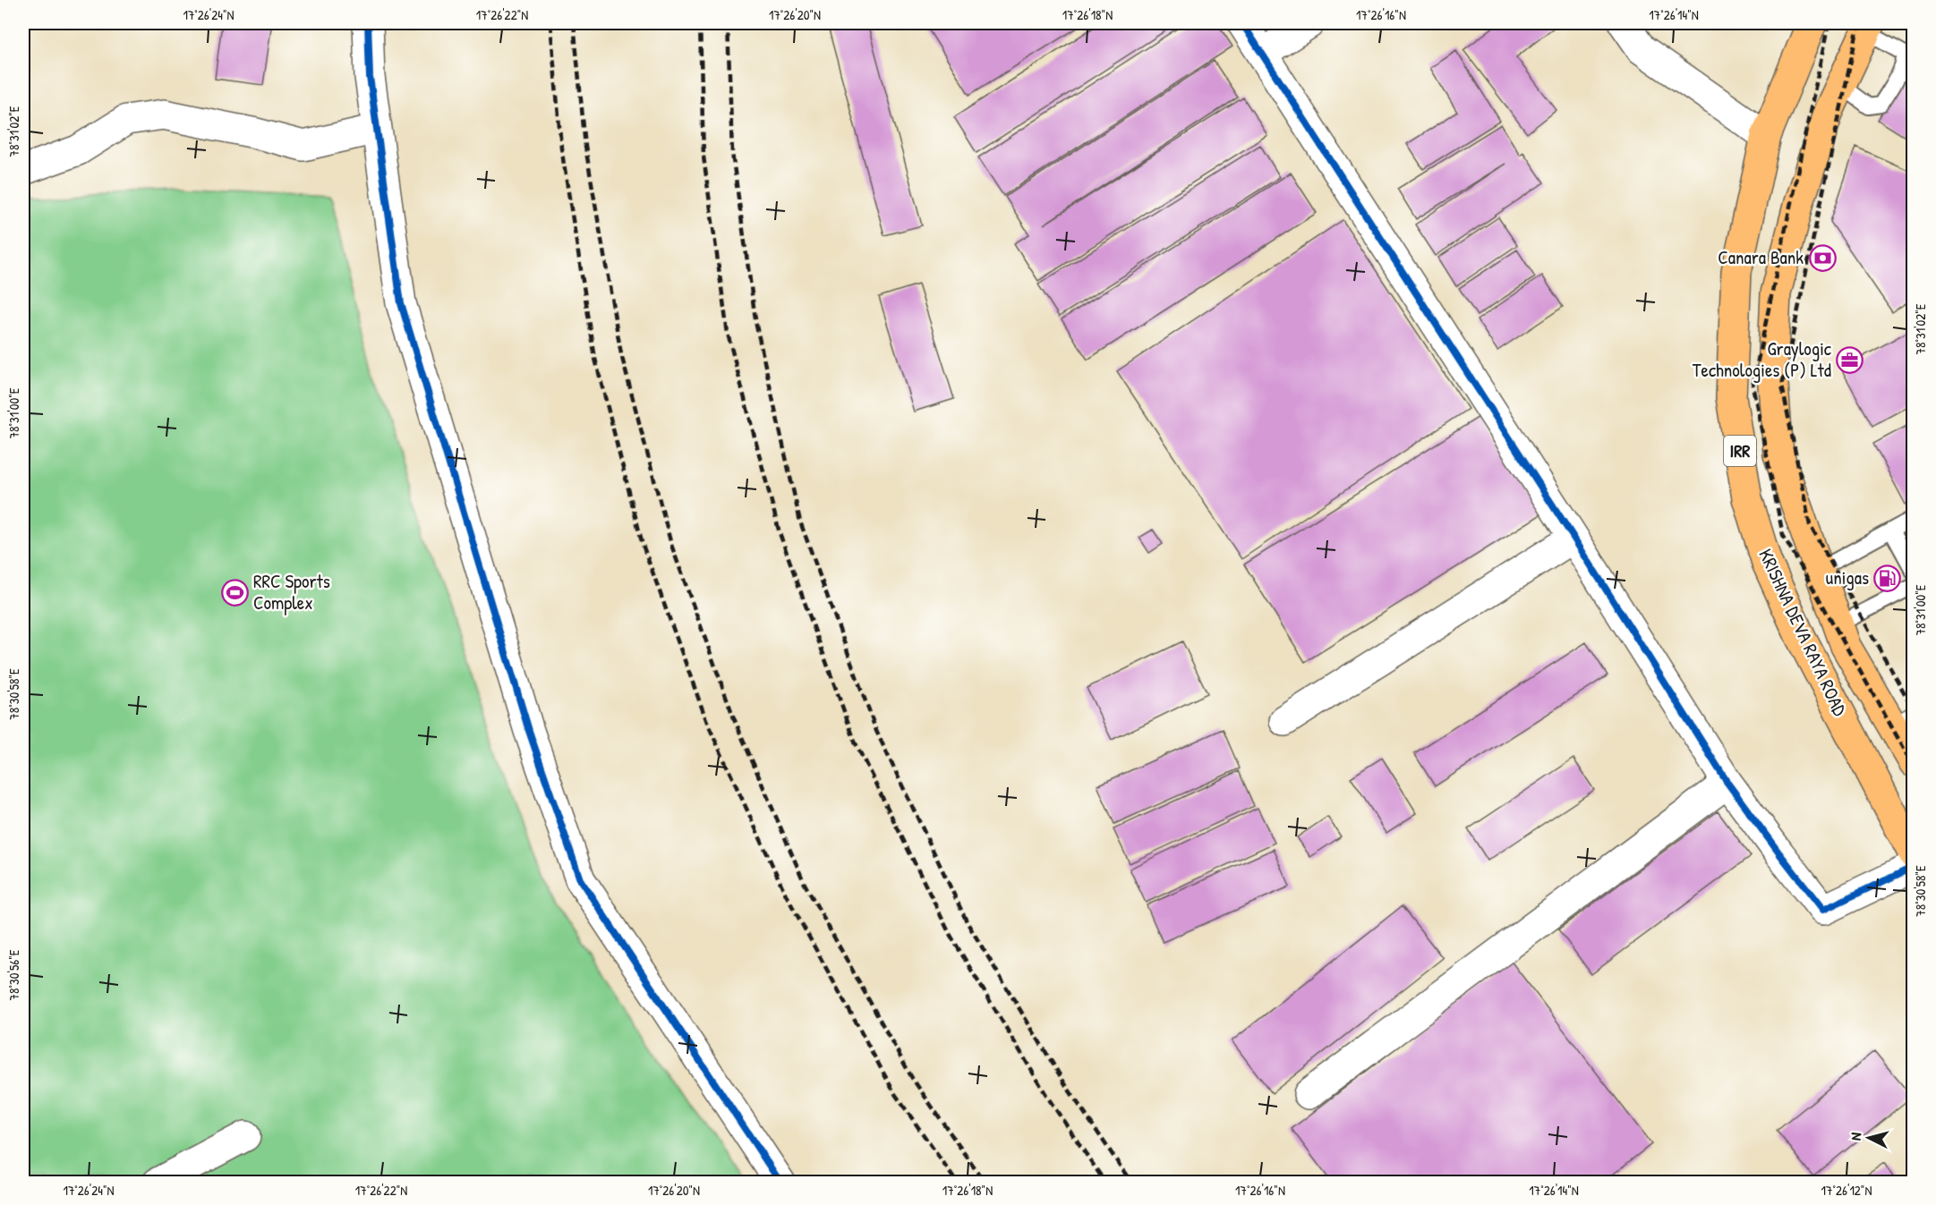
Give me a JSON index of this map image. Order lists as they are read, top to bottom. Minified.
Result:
{"streets":{"main road":["IRR","KRISHNA DEVA RAYA ROAD"]},"places":{"bank":["Canara Bank"],"office":["Graylogic Technologies (P) Ltd"],"fuel station":["unigas"],"sports":["RRC Sports Complex"]},"north":"left","coordinates":["17°26'24\"N","17°26'22\"N","17°26'20\"N","17°26'18\"N","17°26'16\"N","17°26'14\"N","78°31'02\"E","78°31'00\"E","78°30'58\"E","78°30'56\"E","17°26'12\"N"]}
